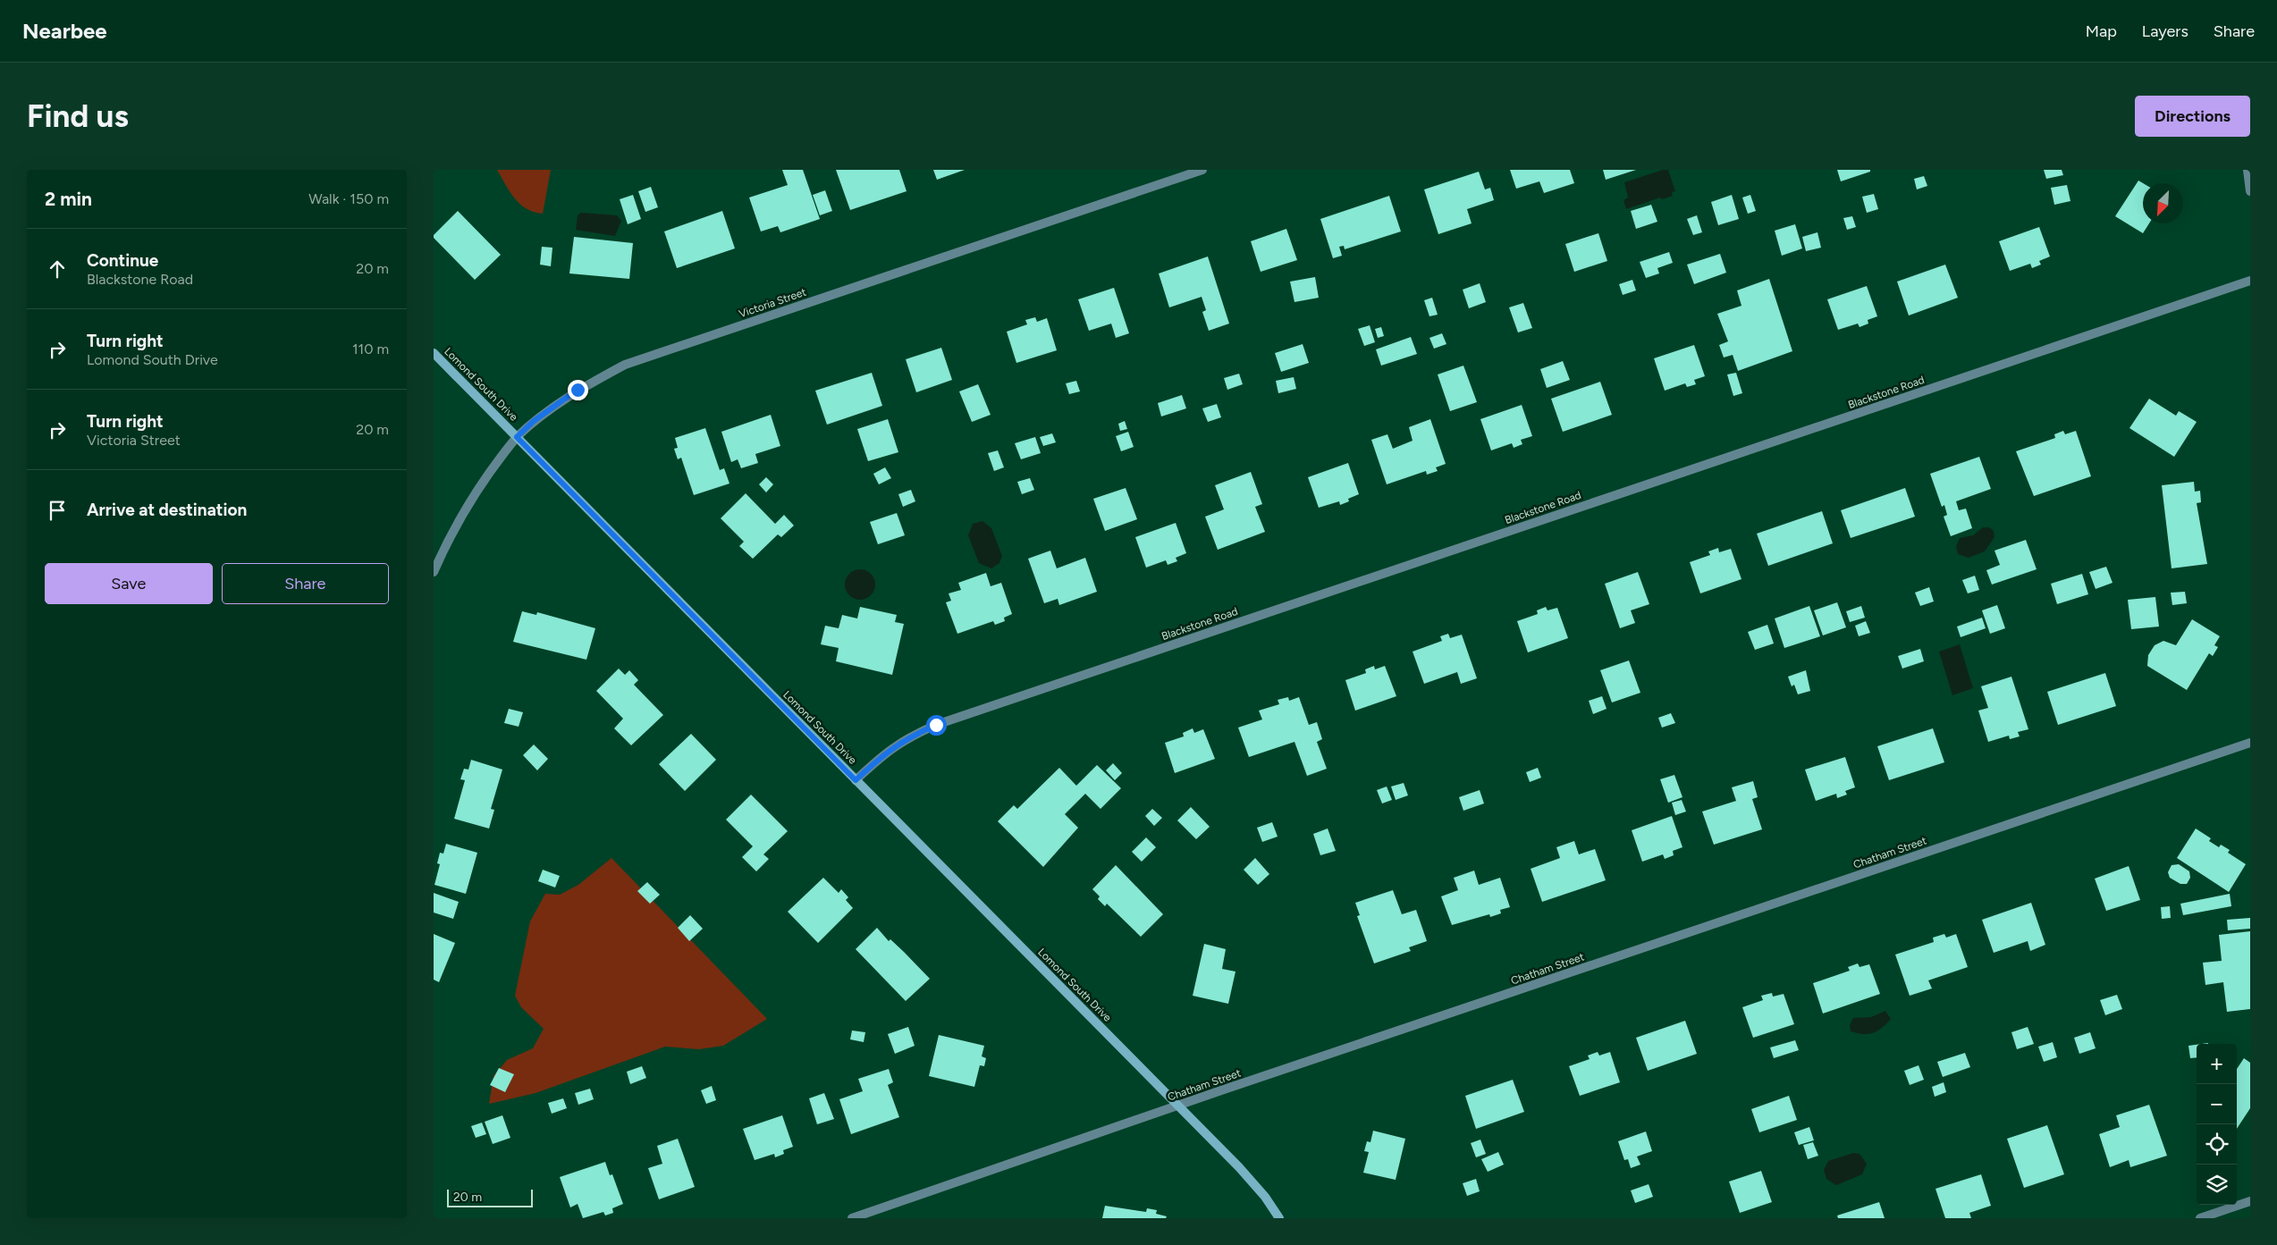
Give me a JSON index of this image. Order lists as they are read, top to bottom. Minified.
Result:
{"streets":{"main road":["Lomond South Drive"],"street":["Victoria Street","Blackstone Road","Chatham Street"]},"crossings":[["Victoria Street","Lomond South Drive"],["Lomond South Drive","Blackstone Road"],["Lomond South Drive","Chatham Street"]],"scale_bar":"20 m","north":"bottom left","page":{"header":"Nearbee","nav":["Map","Layers","Share"],"buttons":["Directions",["Save","Share"]],"title":"Find us","heading":["2 min","Walk · 150 m"],"list":[["Continue","Blackstone Road","20 m"],["Turn right","Lomond South Drive","110 m"],["Turn right","Victoria Street","20 m"],"Arrive at destination"],"map_buttons":["+","−"],"scale":"20 m"}}
